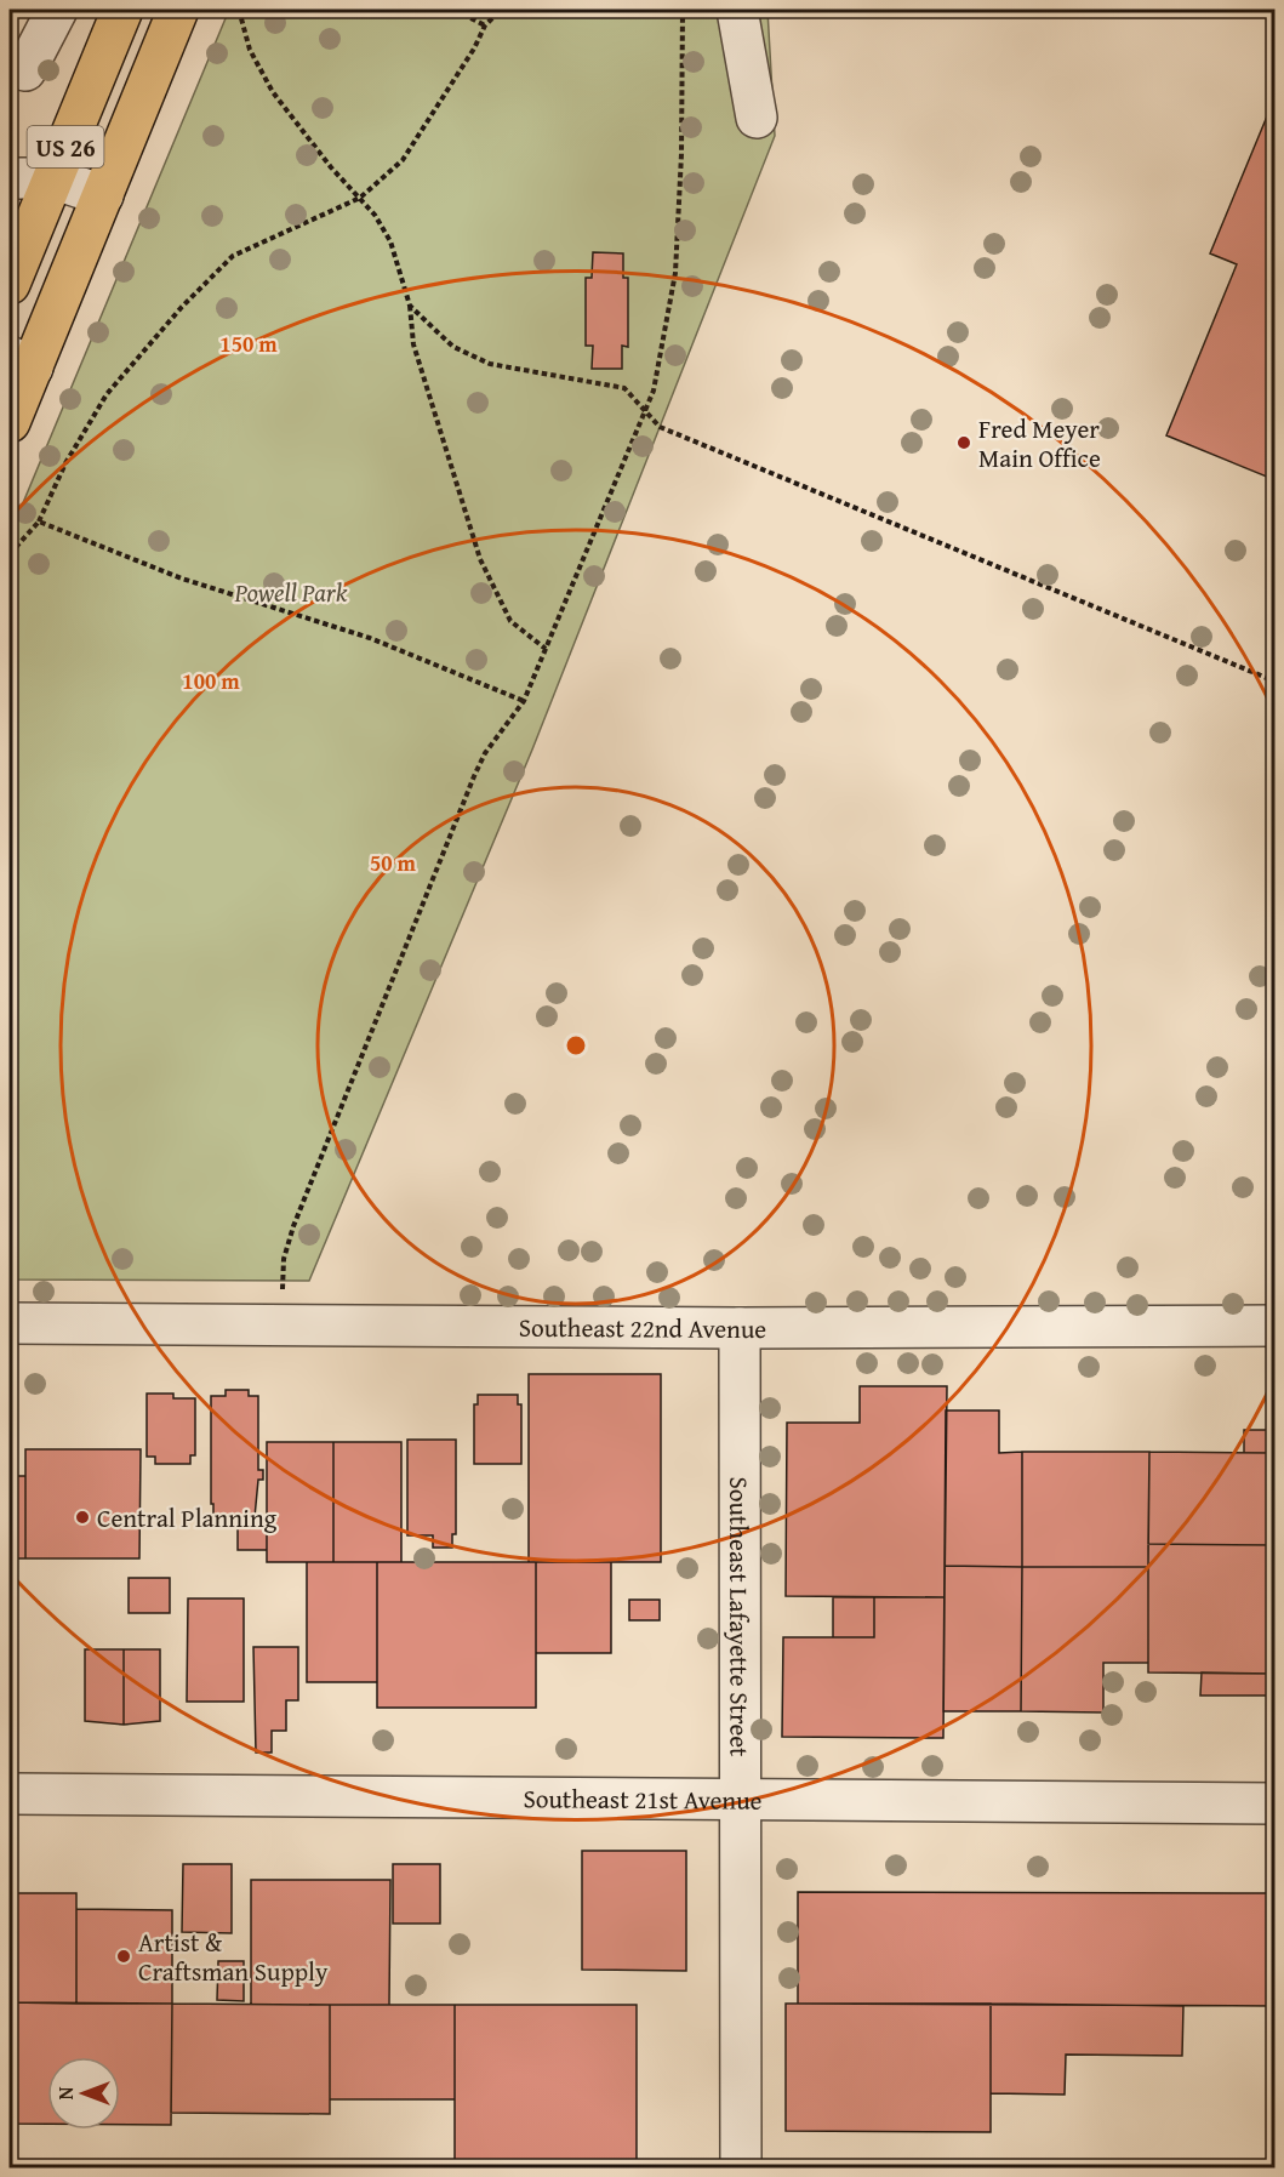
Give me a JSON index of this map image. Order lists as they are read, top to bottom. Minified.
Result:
{"streets":{"main road":["US 26"],"street":["Southeast 22nd Avenue","Southeast Lafayette Street","Southeast 21st Avenue"]},"crossings":[["Southeast 22nd Avenue","Southeast Lafayette Street"],["Southeast Lafayette Street","Southeast 21st Avenue"]],"parks":["Powell Park"],"places":["Fred Meyer Main Office","Central Planning","Artist & Craftsman Supply"],"north":"left","rings":["150 m","100 m","50 m"]}
